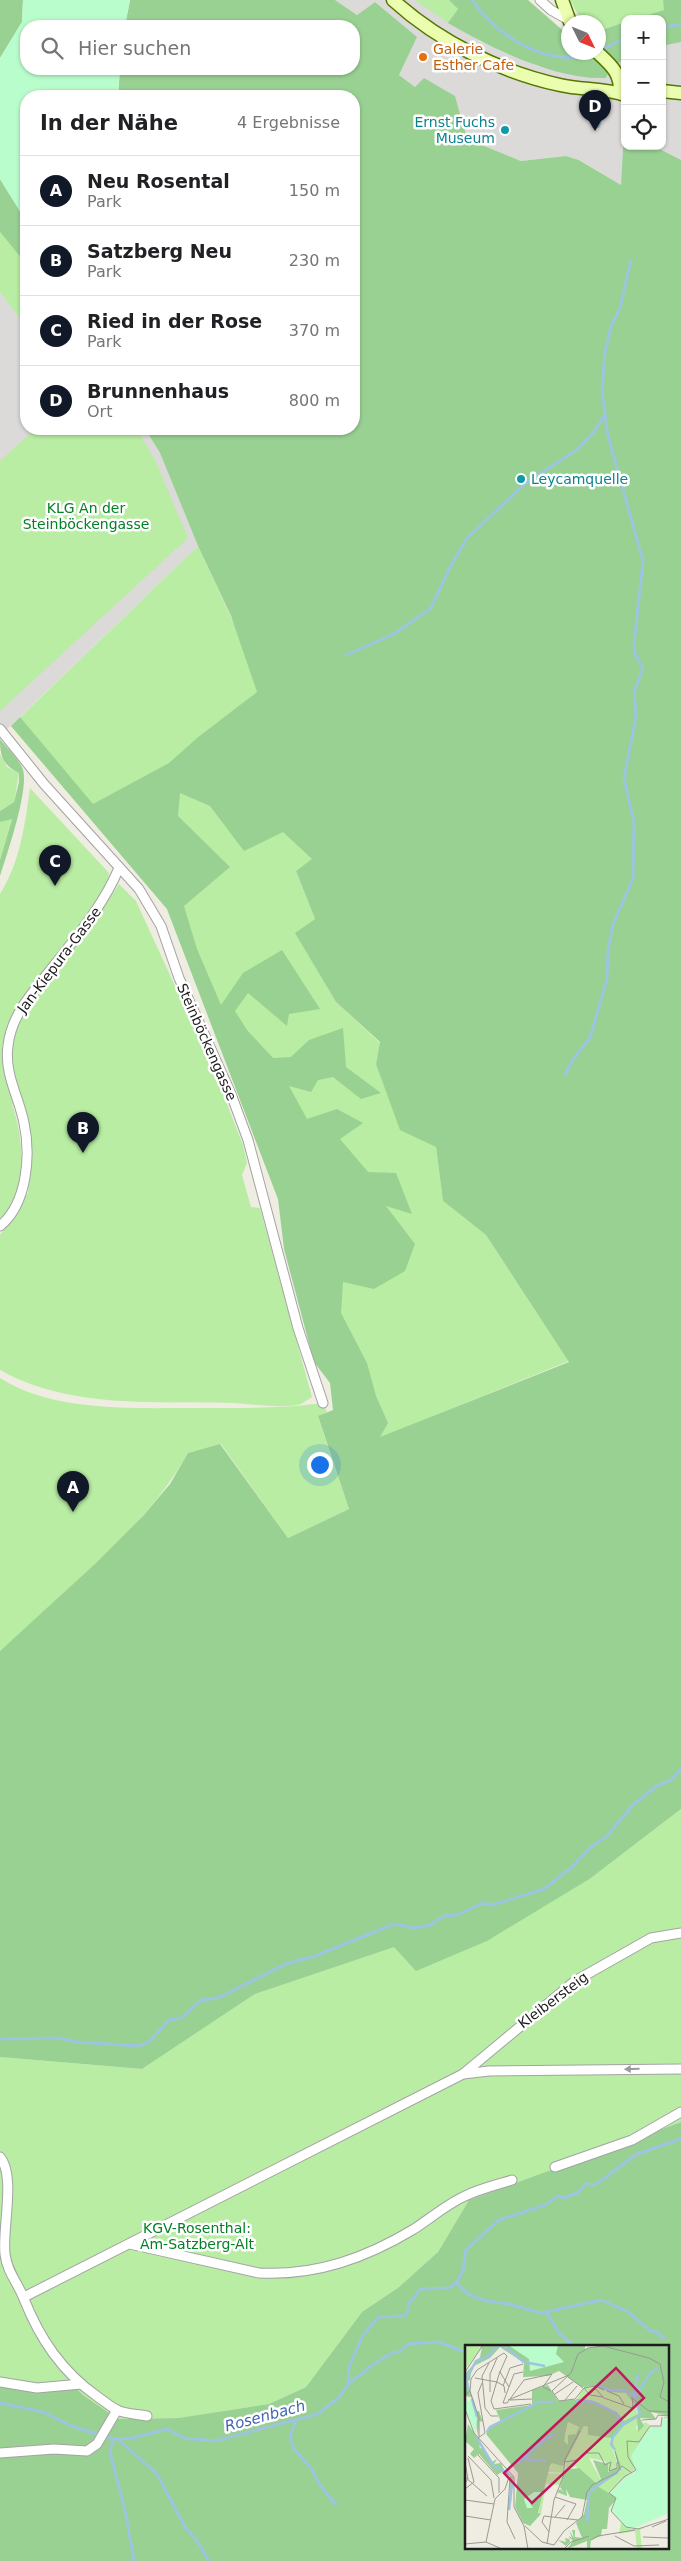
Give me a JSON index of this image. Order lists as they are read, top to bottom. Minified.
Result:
{"streets":{"street":["Jan-Kiepura-Gasse","Steinböckengasse","Kleibersteig"]},"crossings":[["Jan-Kiepura-Gasse","Steinböckengasse"]],"water":["Rosenbach"],"parks":["KLG An der Steinböckengasse","KGV-Rosenthal: Am-Satzberg-Alt"],"places":["Galerie Esther Cafe","Ernst Fuchs Museum","Leycamquelle"],"north":"bottom right","page":{"map_buttons":["+","−"],"search":"Hier suchen","pins":["D","C","B","A"],"heading":["In der Nähe","4 Ergebnisse"],"list":[{"mark":"A","name":"Neu Rosental","note":"Park","value":"150 m"},{"mark":"B","name":"Satzberg Neu","note":"Park","value":"230 m"},{"mark":"C","name":"Ried in der Rose","note":"Park","value":"370 m"},{"mark":"D","name":"Brunnenhaus","note":"Ort","value":"800 m"}]}}
